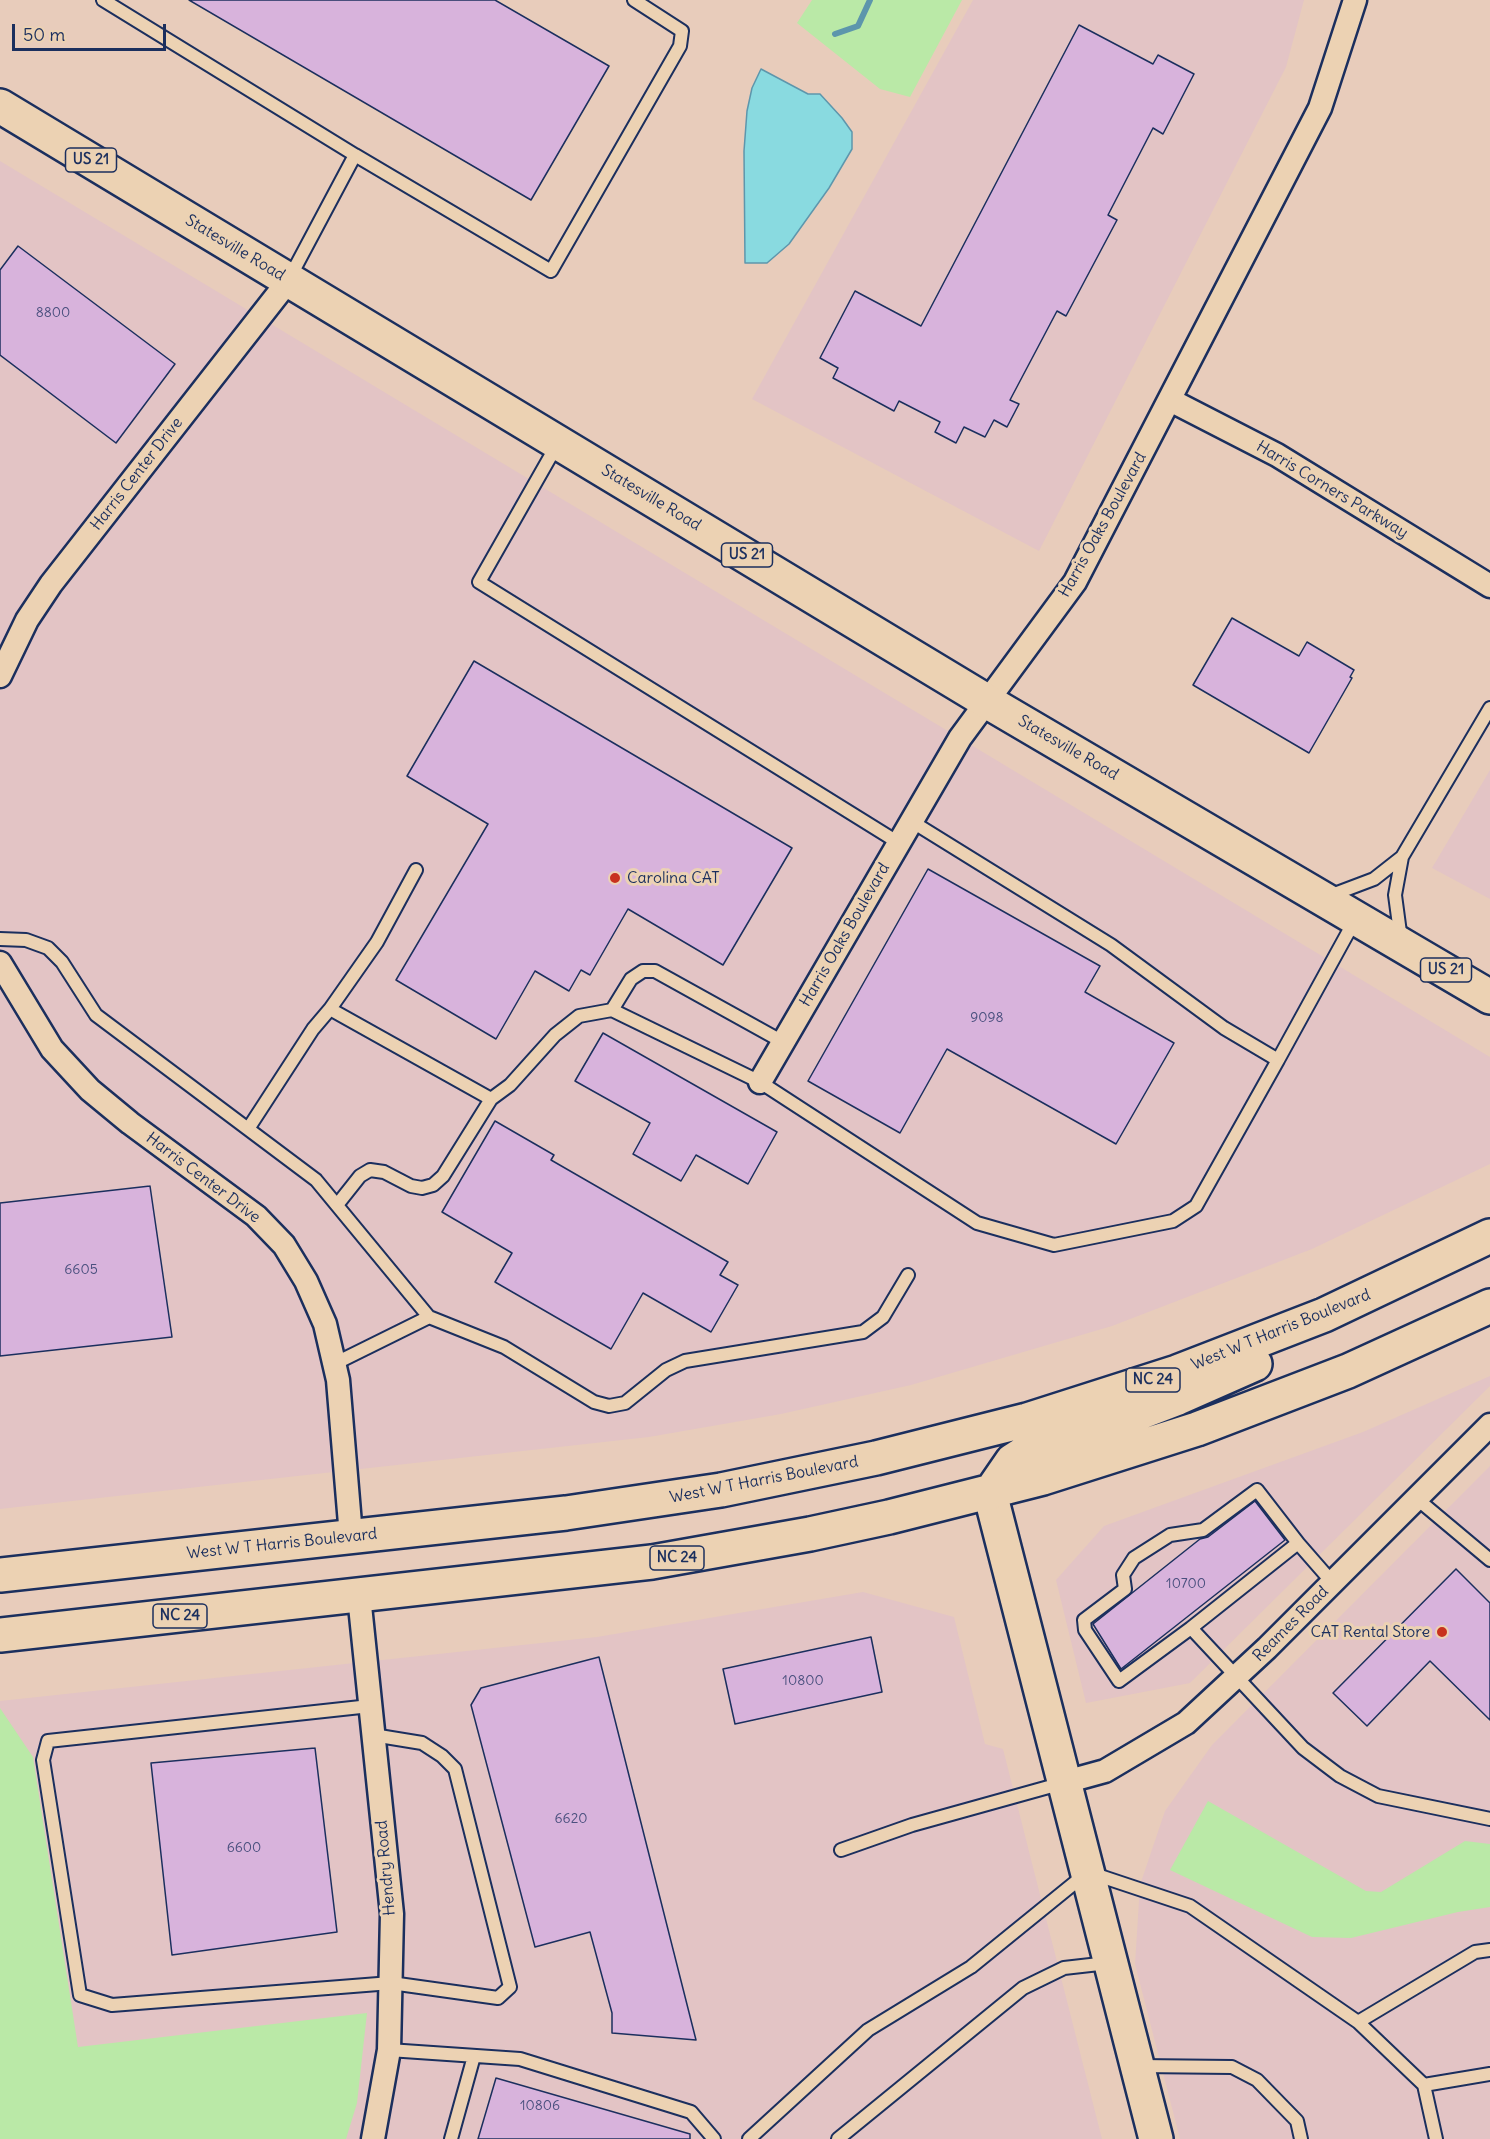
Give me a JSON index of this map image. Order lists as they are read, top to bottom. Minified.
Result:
{"streets":{"main road":["US 21","Statesville Road","West W T Harris Boulevard","NC 24"],"street":["Harris Center Drive","Harris Corners Parkway","Harris Oaks Boulevard","Reames Road","Hendry Road"]},"crossings":[["Statesville Road","Harris Center Drive"],["Statesville Road","Harris Oaks Boulevard"],["Harris Center Drive","West W T Harris Boulevard"],["Harris Corners Parkway","Harris Oaks Boulevard"],["NC 24","Hendry Road"]],"places":["Carolina CAT","CAT Rental Store"],"house_numbers":["8800","9098","6605","10700","10800","6620","6600","10806"],"scale_bar":"50 m"}
